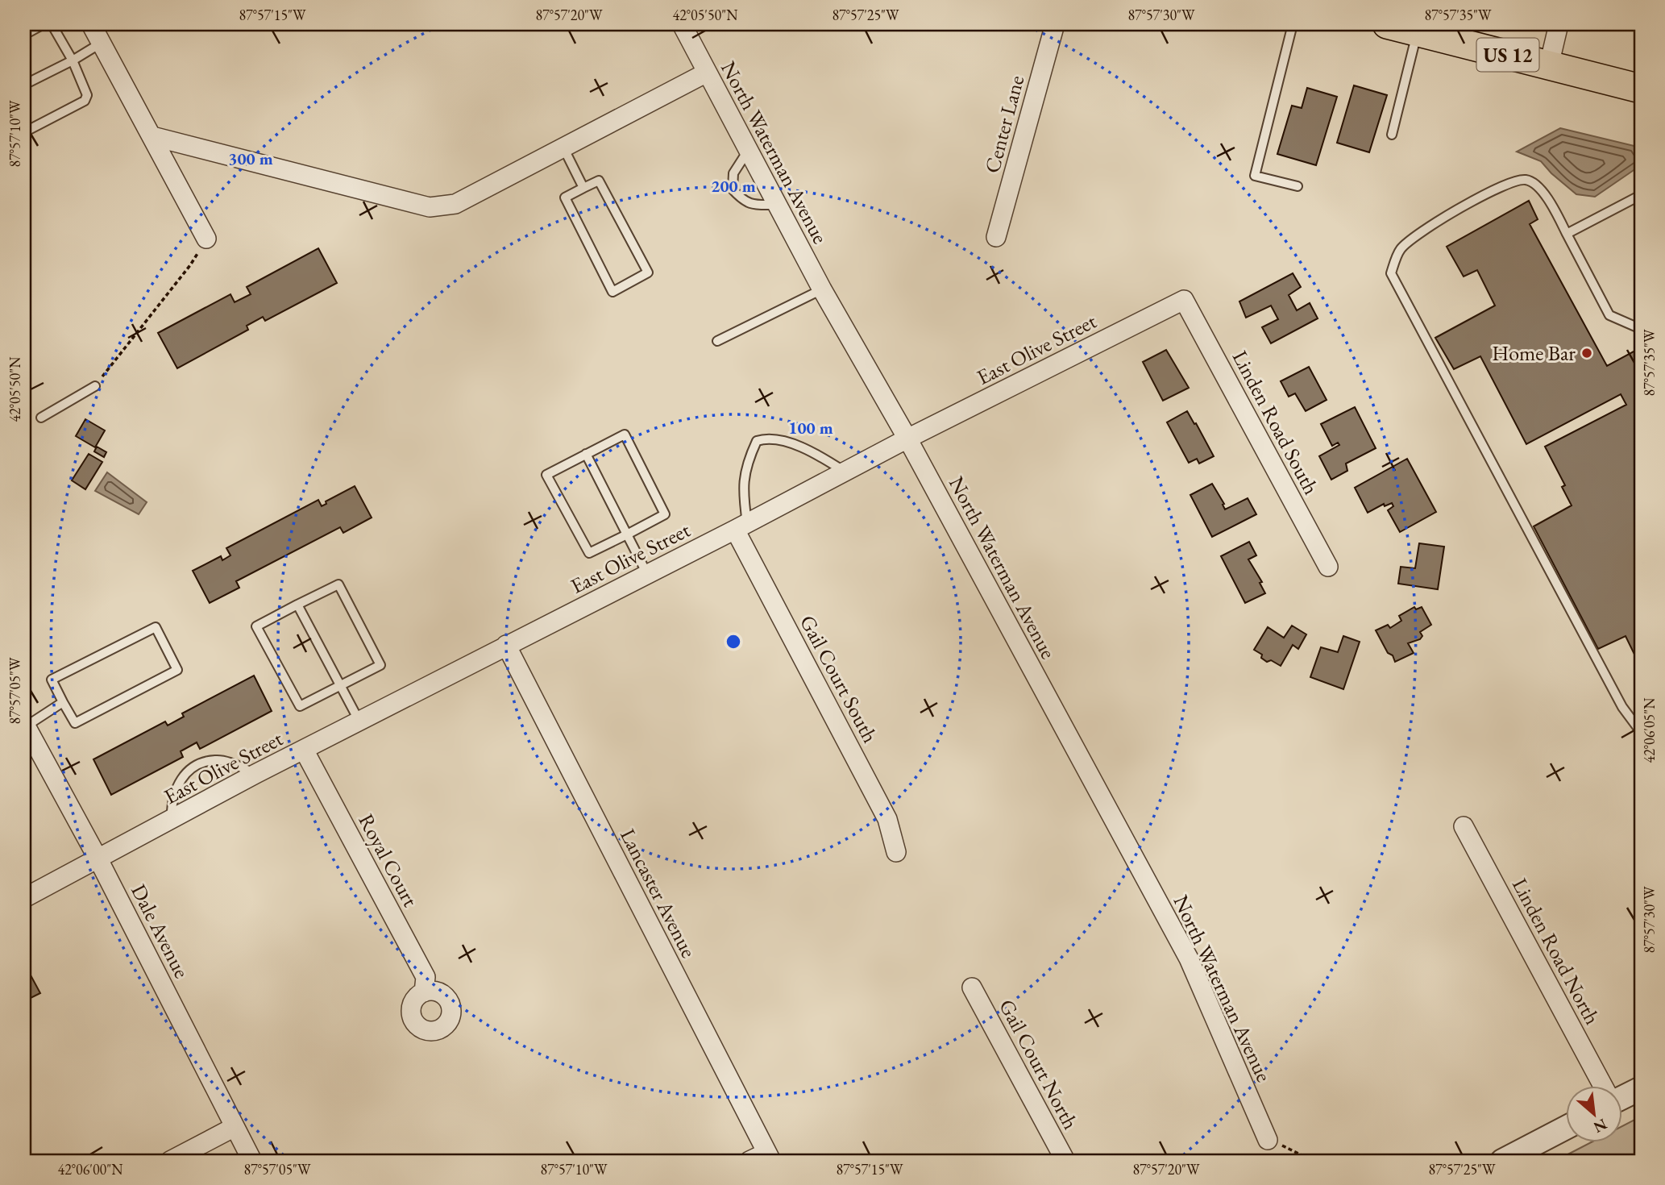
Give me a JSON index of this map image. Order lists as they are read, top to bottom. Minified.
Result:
{"streets":{"main road":["US 12"],"street":["Center Lane","North Waterman Avenue","East Olive Street","Linden Road South","Gail Court South","Royal Court","Lancaster Avenue","Dale Avenue","Linden Road North","Gail Court North"]},"crossings":[["North Waterman Avenue","East Olive Street"],["East Olive Street","Linden Road South"],["East Olive Street","Gail Court South"],["East Olive Street","Royal Court"],["East Olive Street","Lancaster Avenue"],["East Olive Street","Dale Avenue"]],"places":["Home Bar"],"north":"bottom right","coordinates":["87°57'15\"W","87°57'20\"W","42°05'50\"N","87°57'25\"W","87°57'30\"W","87°57'35\"W","87°57'10\"W","87°57'05\"W","42°06'05\"N","42°06'00\"N"],"rings":["300 m","200 m","100 m"]}
